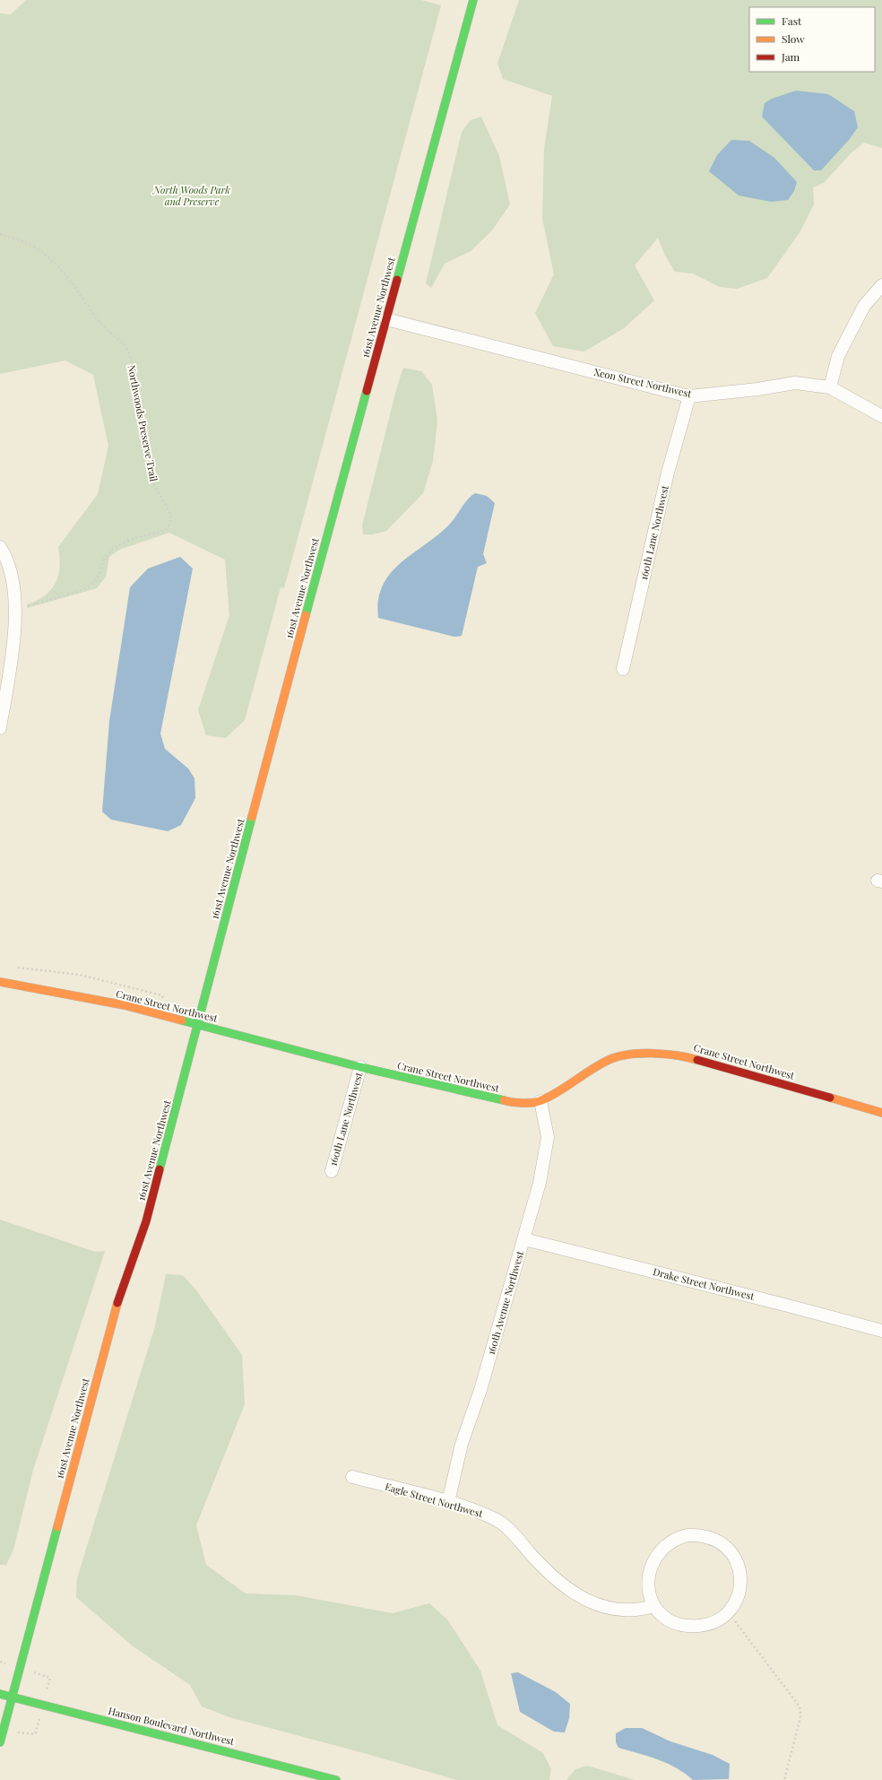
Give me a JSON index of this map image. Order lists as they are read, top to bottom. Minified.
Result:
{"streets":{"main road":["161st Avenue Northwest","Crane Street Northwest","Hanson Boulevard Northwest"],"street":["Xeon Street Northwest","160th Lane Northwest","Drake Street Northwest","160th Avenue Northwest","Eagle Street Northwest"],"path":["Northwoods Preserve Trail"]},"crossings":[["161st Avenue Northwest","Xeon Street Northwest"],["161st Avenue Northwest","Crane Street Northwest"],["161st Avenue Northwest","Hanson Boulevard Northwest"],["Xeon Street Northwest","160th Lane Northwest"],["160th Lane Northwest","Crane Street Northwest"],["Crane Street Northwest","160th Avenue Northwest"],["Drake Street Northwest","160th Avenue Northwest"],["160th Avenue Northwest","Eagle Street Northwest"]],"parks":["North Woods Park and Preserve"],"legend":["Fast","Slow","Jam"]}
